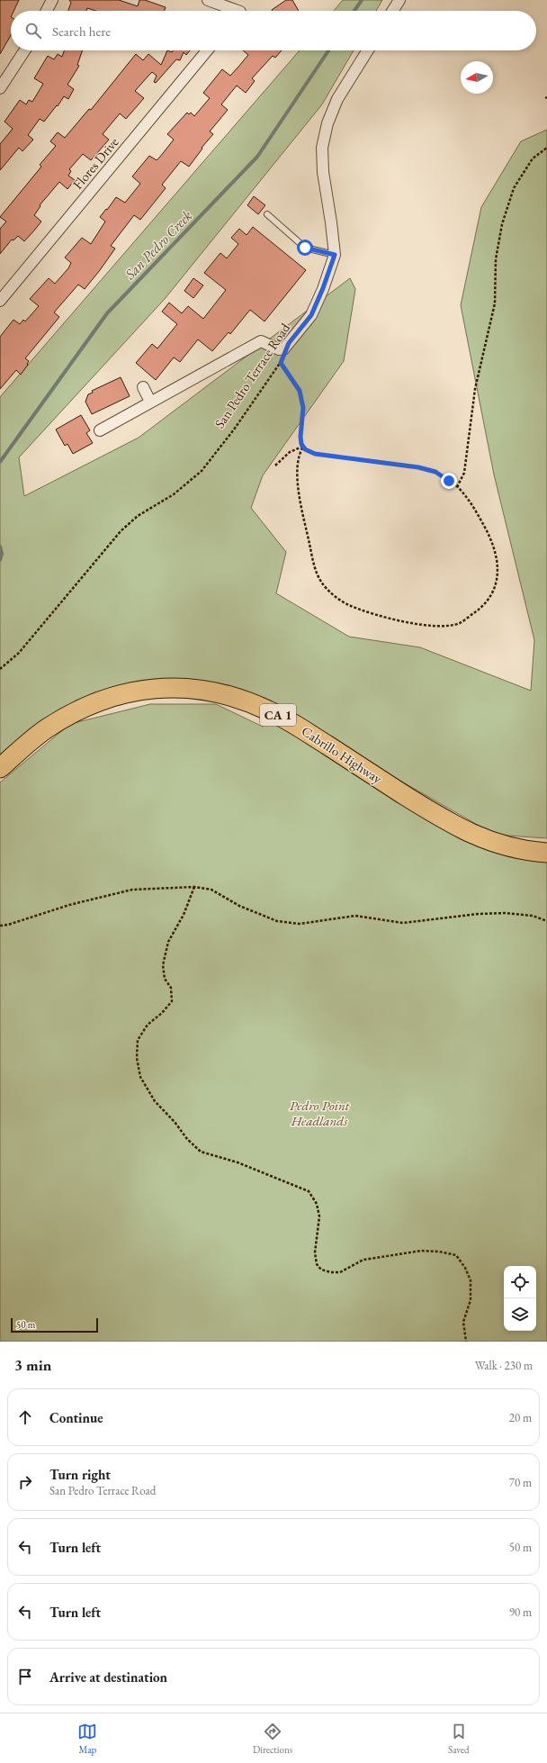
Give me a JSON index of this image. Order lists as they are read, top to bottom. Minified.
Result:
{"streets":{"highway":["CA 1","Cabrillo Highway"],"street":["Flores Drive","San Pedro Terrace Road"]},"water":["San Pedro Creek"],"parks":["Pedro Point Headlands"],"scale_bar":"50 m","north":"left","page":{"search":"Search here","scale":"50 m","heading":["3 min","Walk · 230 m"],"list":[["Continue","20 m"],["Turn right","San Pedro Terrace Road","70 m"],["Turn left","50 m"],["Turn left","90 m"],"Arrive at destination"],"nav":["Map","Directions","Saved"]}}
